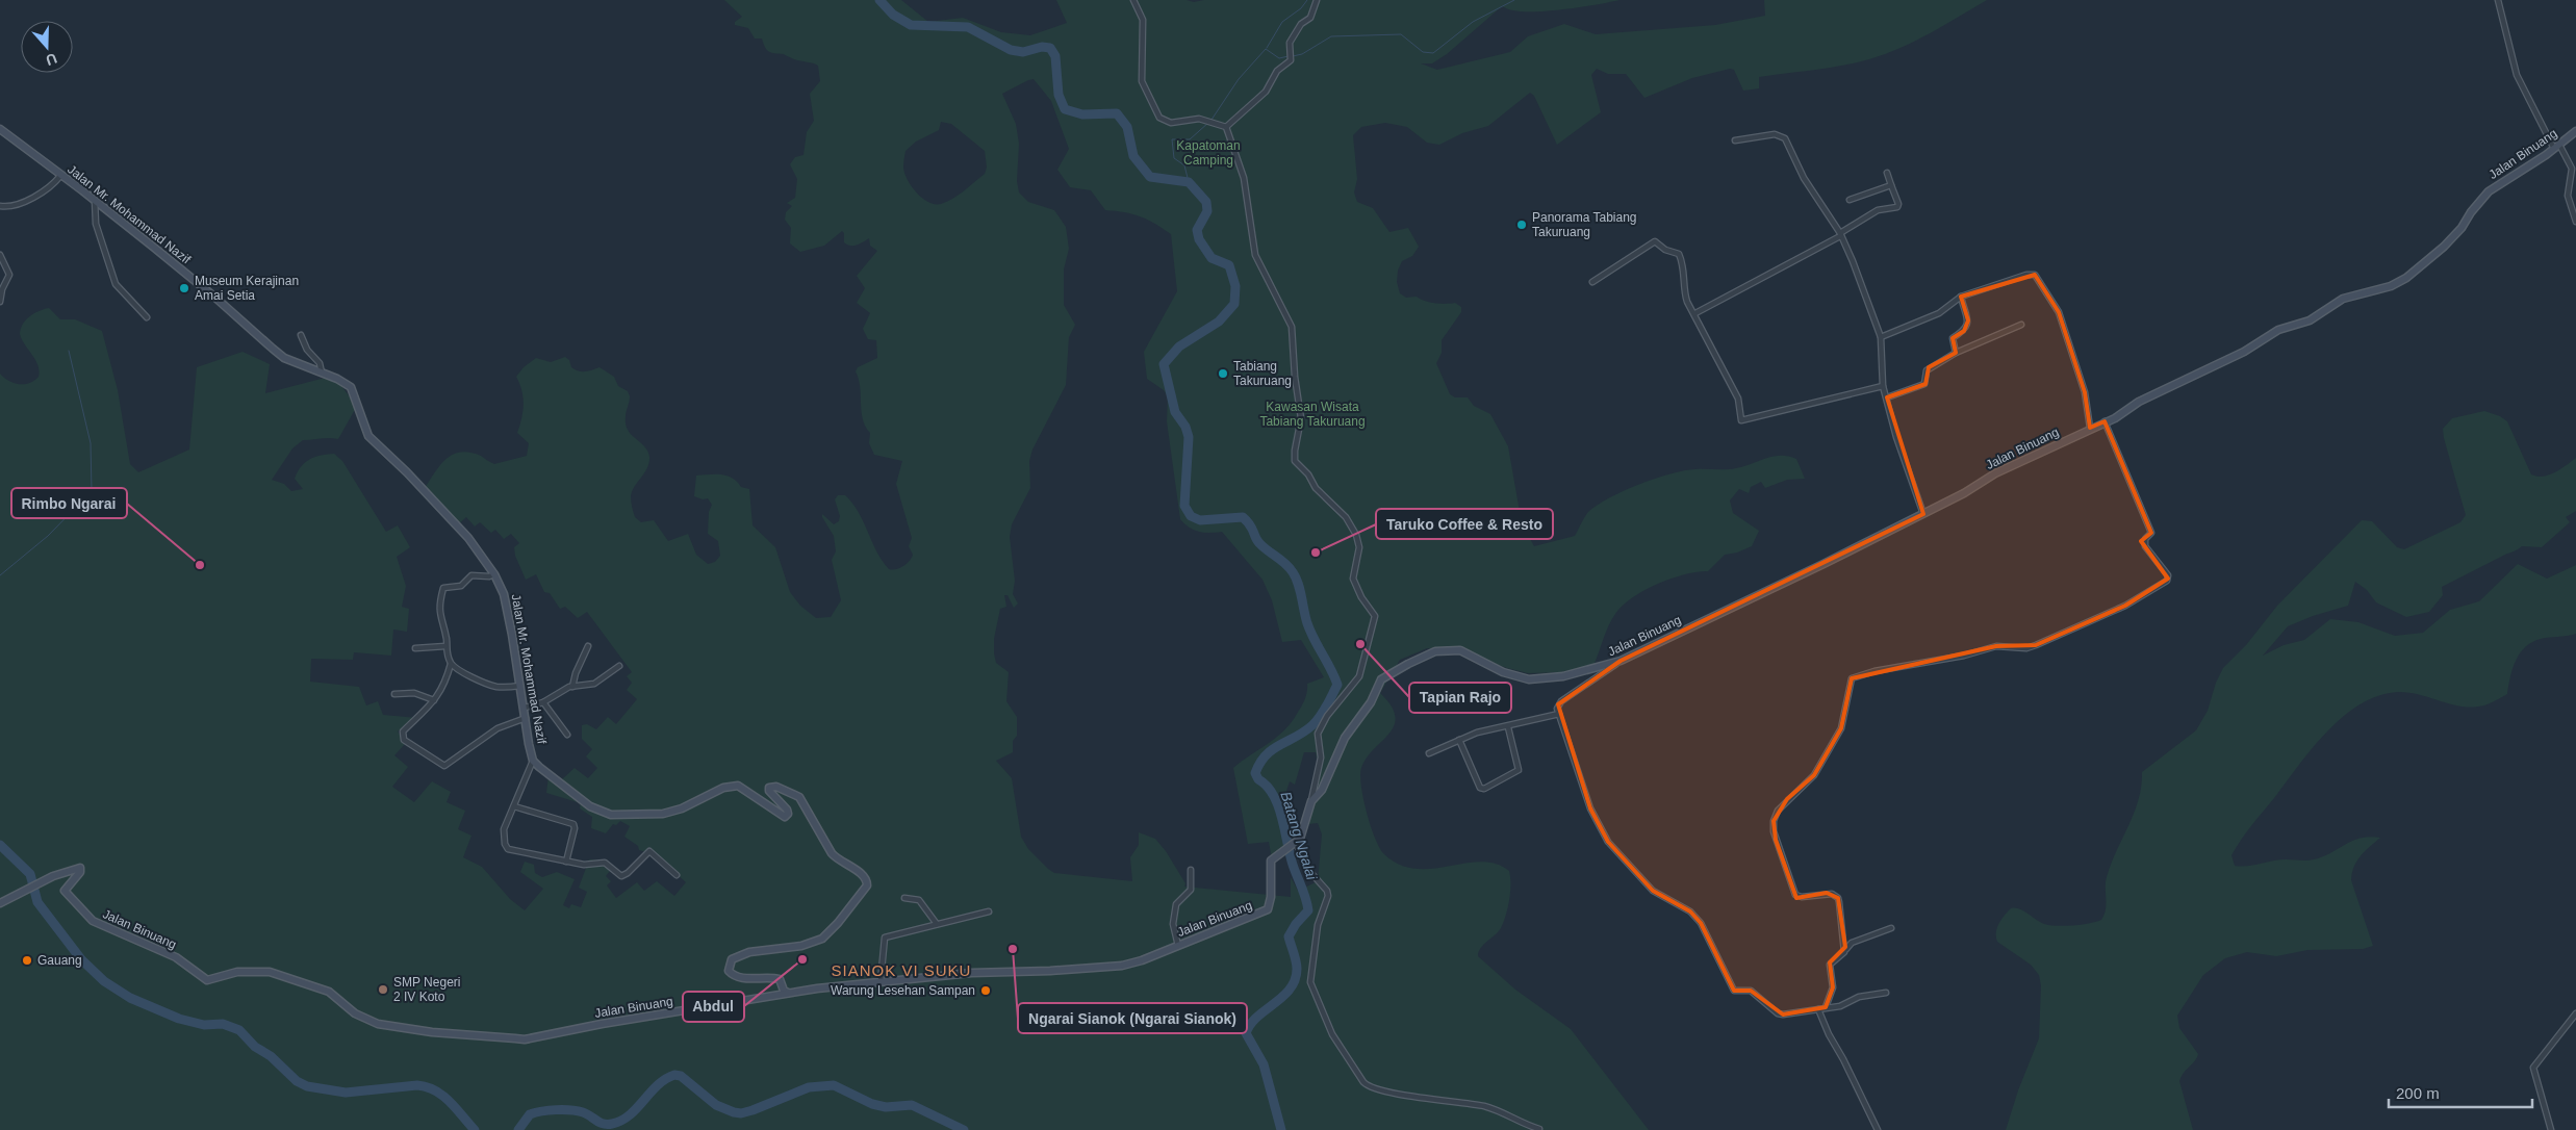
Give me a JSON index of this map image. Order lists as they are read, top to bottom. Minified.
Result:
{"streets":{"main road":["Jalan Binuang","Jalan Mr. Mohammad Nazif"]},"crossings":[["Jalan Binuang","Jalan Mr. Mohammad Nazif"]],"districts":["SIANOK VI SUKU"],"water":["Batang Ngalai"],"parks":["Kapatoman Camping","Kawasan Wisata Tabiang Takuruang"],"places":["Panorama Tabiang Takuruang","Museum Kerajinan Amai Setia","Tabiang Takuruang","Taruko Coffee & Resto","Rimbo Ngarai","Tapian Rajo","Ngarai Sianok (Ngarai Sianok)","Abdul","Gauang","SMP Negeri 2 IV Koto","Warung Lesehan Sampan"],"scale_bar":"200 m","north":"bottom"}
